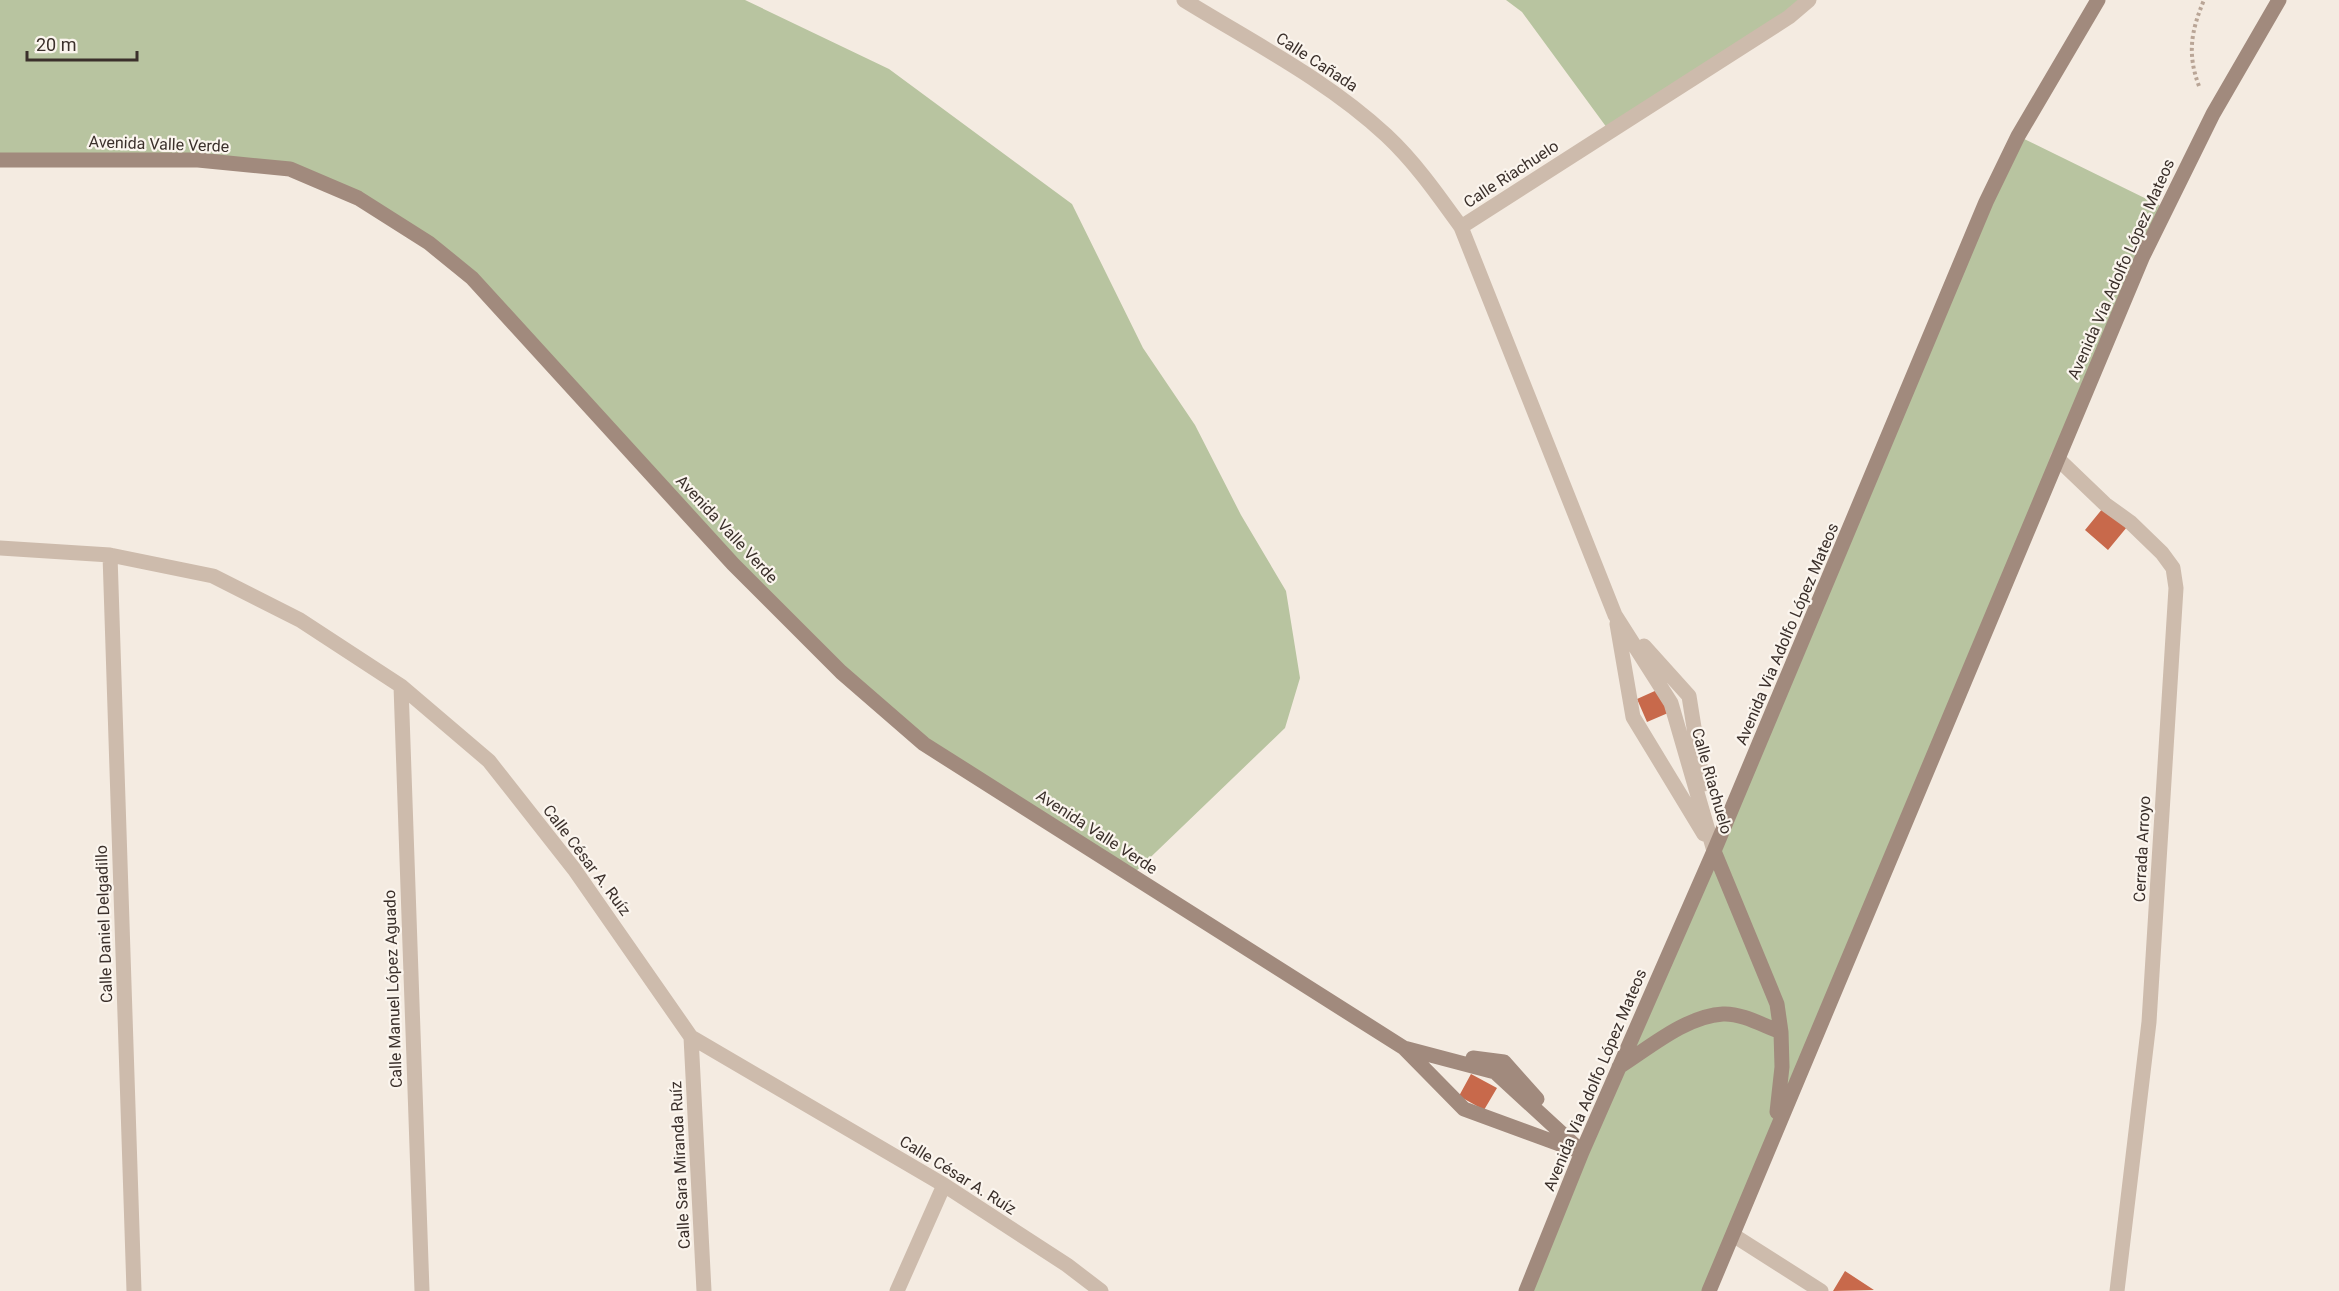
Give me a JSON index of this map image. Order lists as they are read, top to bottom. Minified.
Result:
{"streets":{"main road":["Avenida Valle Verde","Avenida Via Adolfo López Mateos"],"street":["Calle Cañada","Calle Riachuelo","Cerrada Arroyo","Calle César A. Ruíz","Calle Daniel Delgadillo","Calle Manuel López Aguado","Calle Sara Miranda Ruíz"]},"crossings":[["Calle Cañada","Calle Riachuelo"],["Avenida Valle Verde","Avenida Via Adolfo López Mateos"],["Calle Riachuelo","Avenida Via Adolfo López Mateos"],["Avenida Via Adolfo López Mateos","Cerrada Arroyo"],["Calle César A. Ruíz","Calle Daniel Delgadillo"],["Calle César A. Ruíz","Calle Manuel López Aguado"],["Calle César A. Ruíz","Calle Sara Miranda Ruíz"]],"scale_bar":"20 m"}
